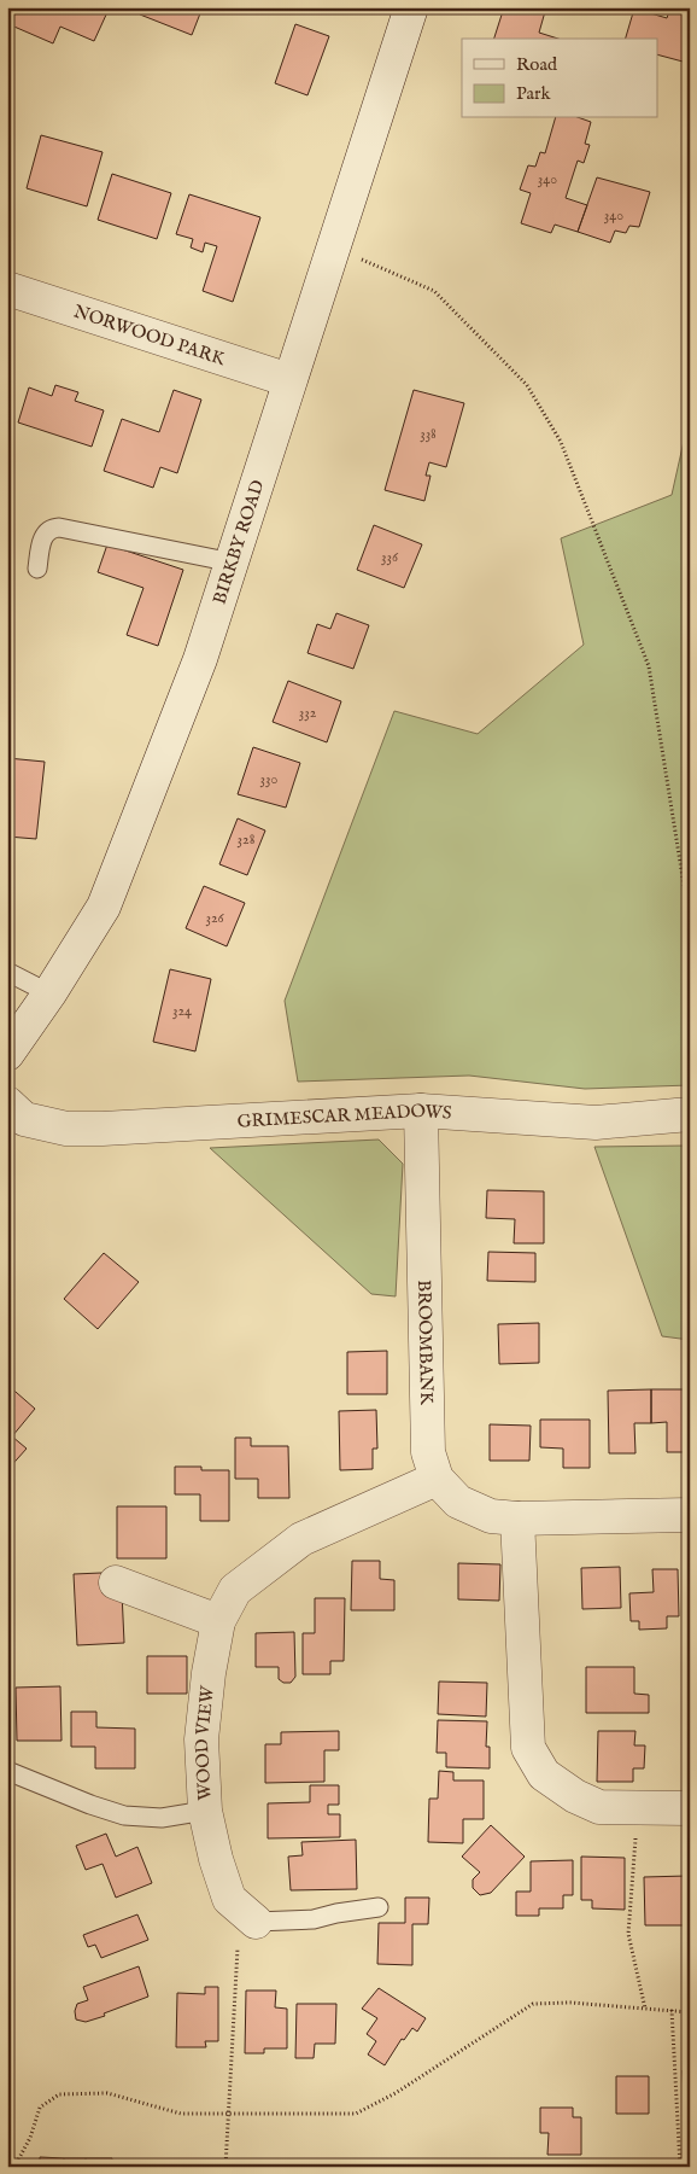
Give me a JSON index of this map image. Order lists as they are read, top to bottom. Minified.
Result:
{"streets":{"street":["NORWOOD PARK","BIRKBY ROAD","GRIMESCAR MEADOWS","BROOMBANK","WOOD VIEW"]},"crossings":[["NORWOOD PARK","BIRKBY ROAD"],["GRIMESCAR MEADOWS","BROOMBANK"],["BROOMBANK","WOOD VIEW"]],"house_numbers":["340","340","338","336","332","330","328","326","324"],"legend":["Road","Park"]}
